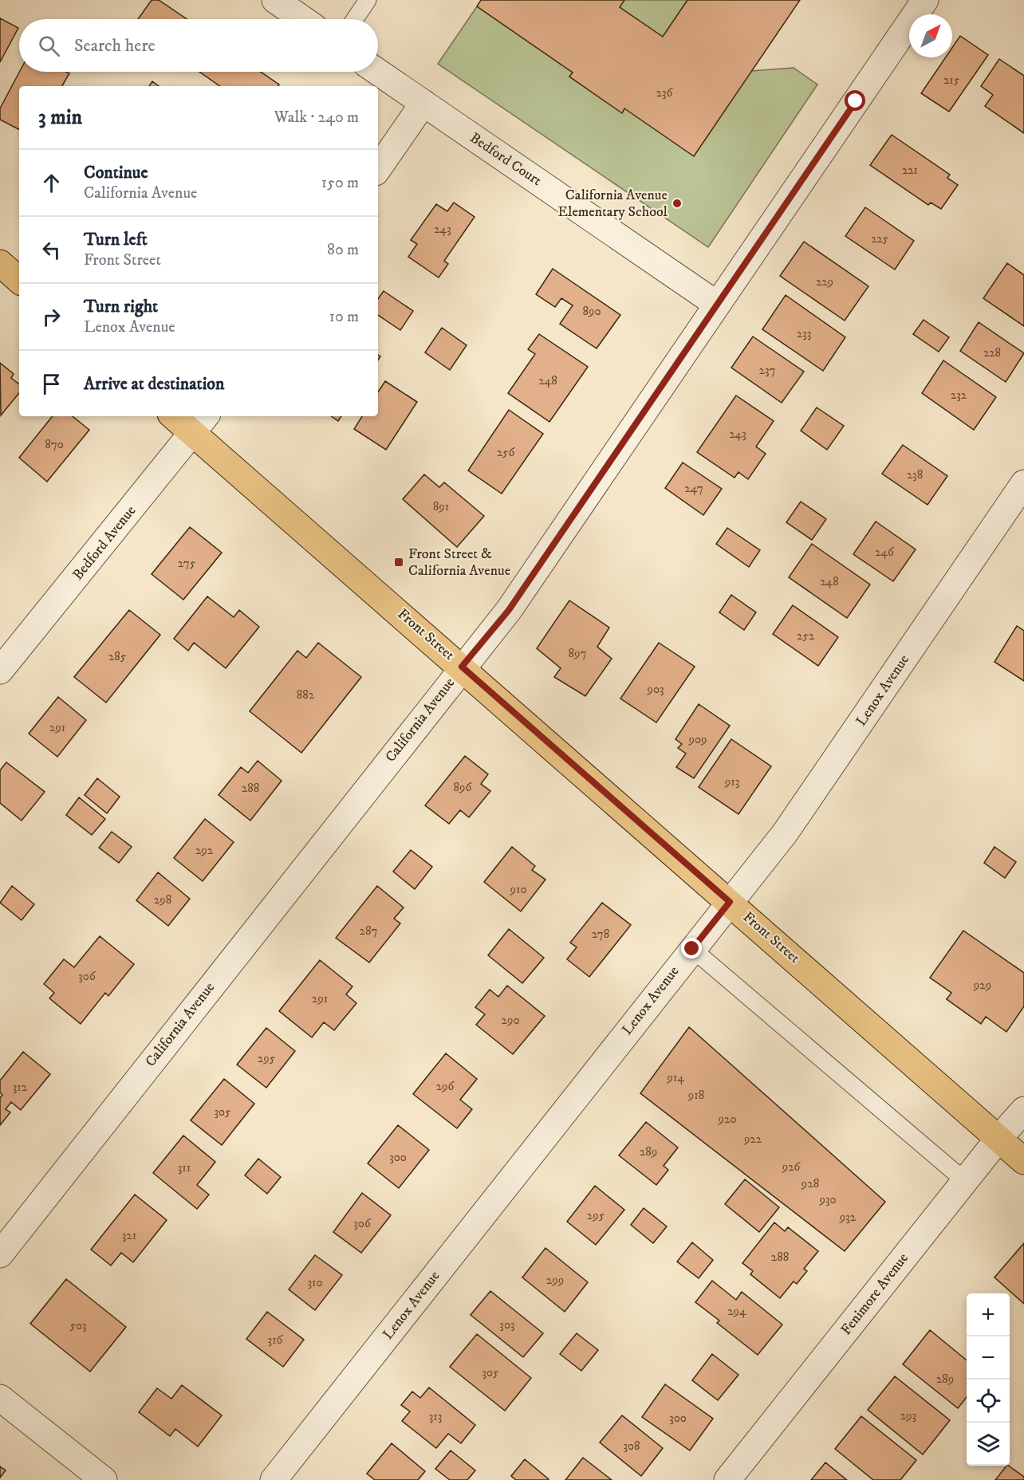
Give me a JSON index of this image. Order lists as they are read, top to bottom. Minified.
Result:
{"streets":{"main road":["Front Street"],"street":["Bedford Court","Bedford Avenue","Lenox Avenue","California Avenue","Fenimore Avenue"]},"crossings":[["Bedford Court","California Avenue"],["Bedford Avenue","Front Street"],["Front Street","Lenox Avenue"],["Front Street","California Avenue"],["Front Street","Fenimore Avenue"]],"places":{"other":["California Avenue Elementary School"],"transit":["Front Street & California Avenue"]},"house_numbers":["215","236","221","243","225","229","890","233","228","237","248","232","243","870","256","238","247","891","246","275","248","252","897","285","903","882","291","909","913","896","288","292","910","298","287","278","306","929","291","290","295","914","296","312","918","305","920","922","289","300","926","311","928","930","295","932","306","321","288","299","310","294","303","503","316","305","289","293","313","300","308"],"north":"top right","page":{"search":"Search here","heading":["3 min","Walk · 240 m"],"list":[["Continue","California Avenue","150 m"],["Turn left","Front Street","80 m"],["Turn right","Lenox Avenue","10 m"],"Arrive at destination"],"map_buttons":["+","−"]}}
